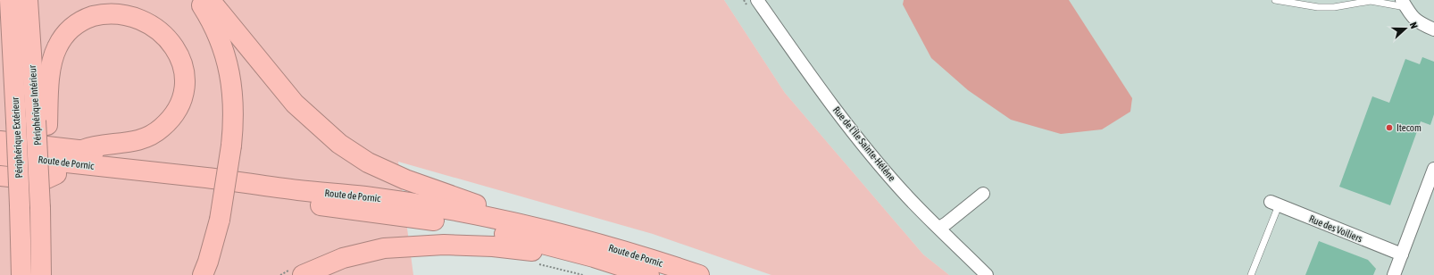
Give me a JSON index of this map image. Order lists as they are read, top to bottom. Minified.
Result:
{"streets":{"highway":["Périphérique Intérieur","Périphérique Extérieur","Route de Pornic"],"street":["Rue de l'Île Sainte-Hélène","Rue des Voiliers"]},"places":["Itecom"],"north":"right"}
